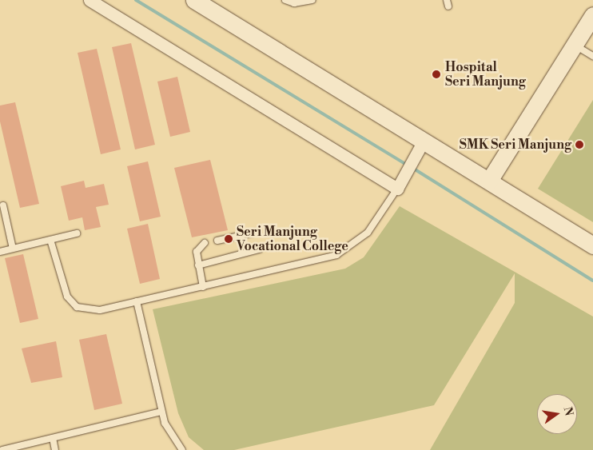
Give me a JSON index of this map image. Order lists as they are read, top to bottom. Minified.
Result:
{"places":["Hospital Seri Manjung","SMK Seri Manjung","Seri Manjung Vocational College"],"north":"right"}
